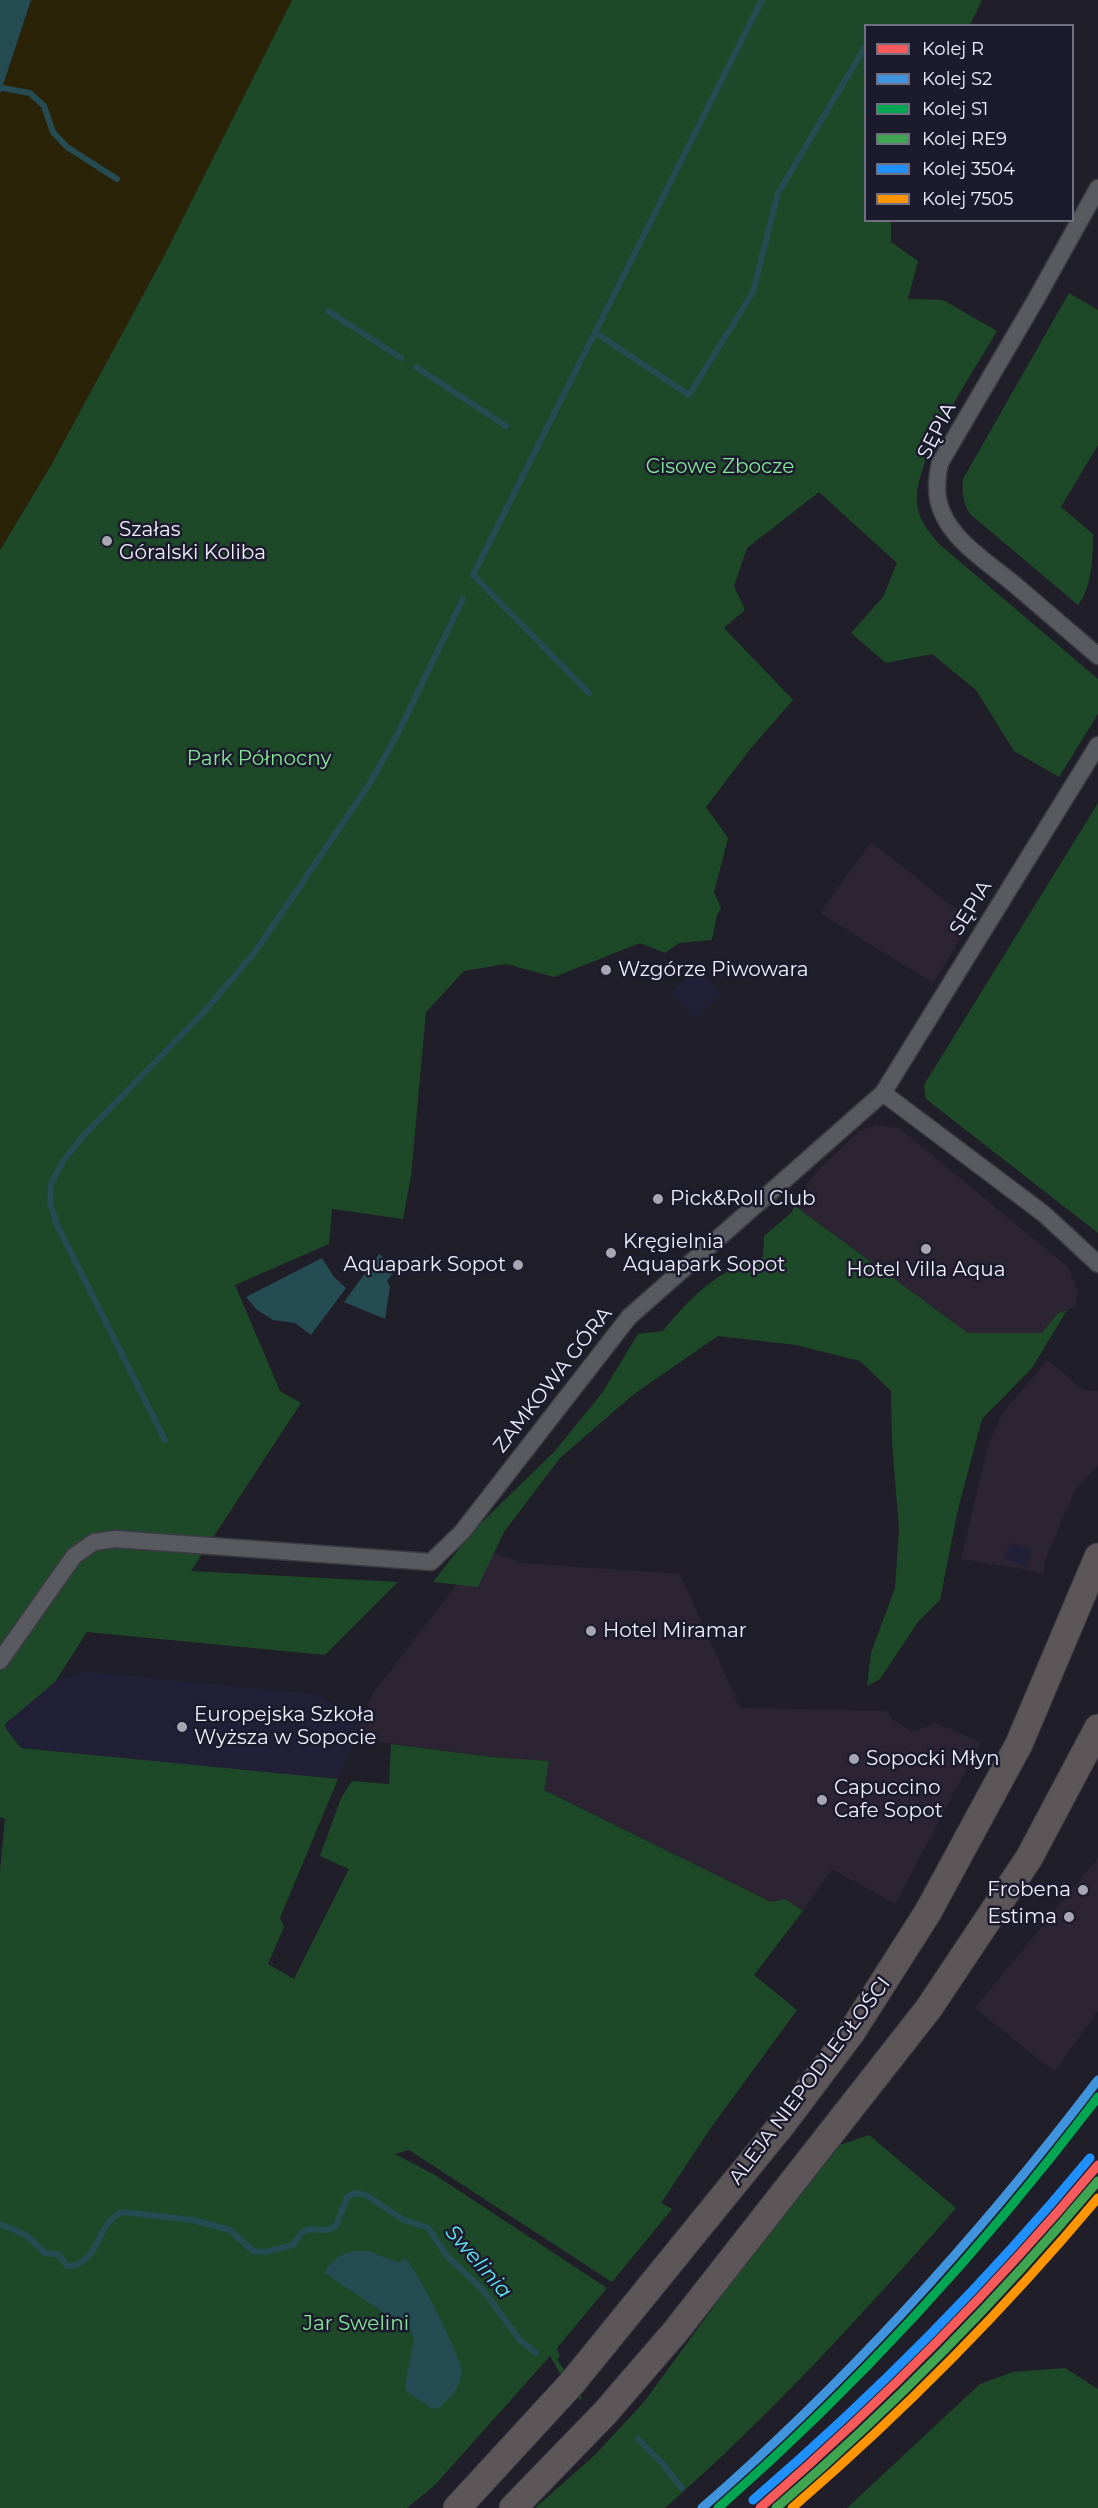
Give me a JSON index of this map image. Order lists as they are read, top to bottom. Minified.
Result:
{"streets":{"main road":["ALEJA NIEPODLEGŁOŚCI"],"street":["SĘPIA","ZAMKOWA GÓRA"]},"crossings":[["SĘPIA","ZAMKOWA GÓRA"]],"water":["Swelinia"],"parks":["Cisowe Zbocze","Park Północny","Jar Swelini"],"places":["Szałas Góralski Koliba","Wzgórze Piwowara","Pick&Roll Club","Hotel Villa Aqua","Kręgielnia Aquapark Sopot","Aquapark Sopot","Hotel Miramar","Europejska Szkoła Wyższa w Sopocie","Sopocki Młyn","Capuccino Cafe Sopot","Frobena","Estima"],"lines":["rail line S2","rail line S1","rail line 3504","rail line R","rail line RE9","rail line 7505"],"legend":["Kolej R","Kolej S2","Kolej S1","Kolej RE9","Kolej 3504","Kolej 7505"]}
